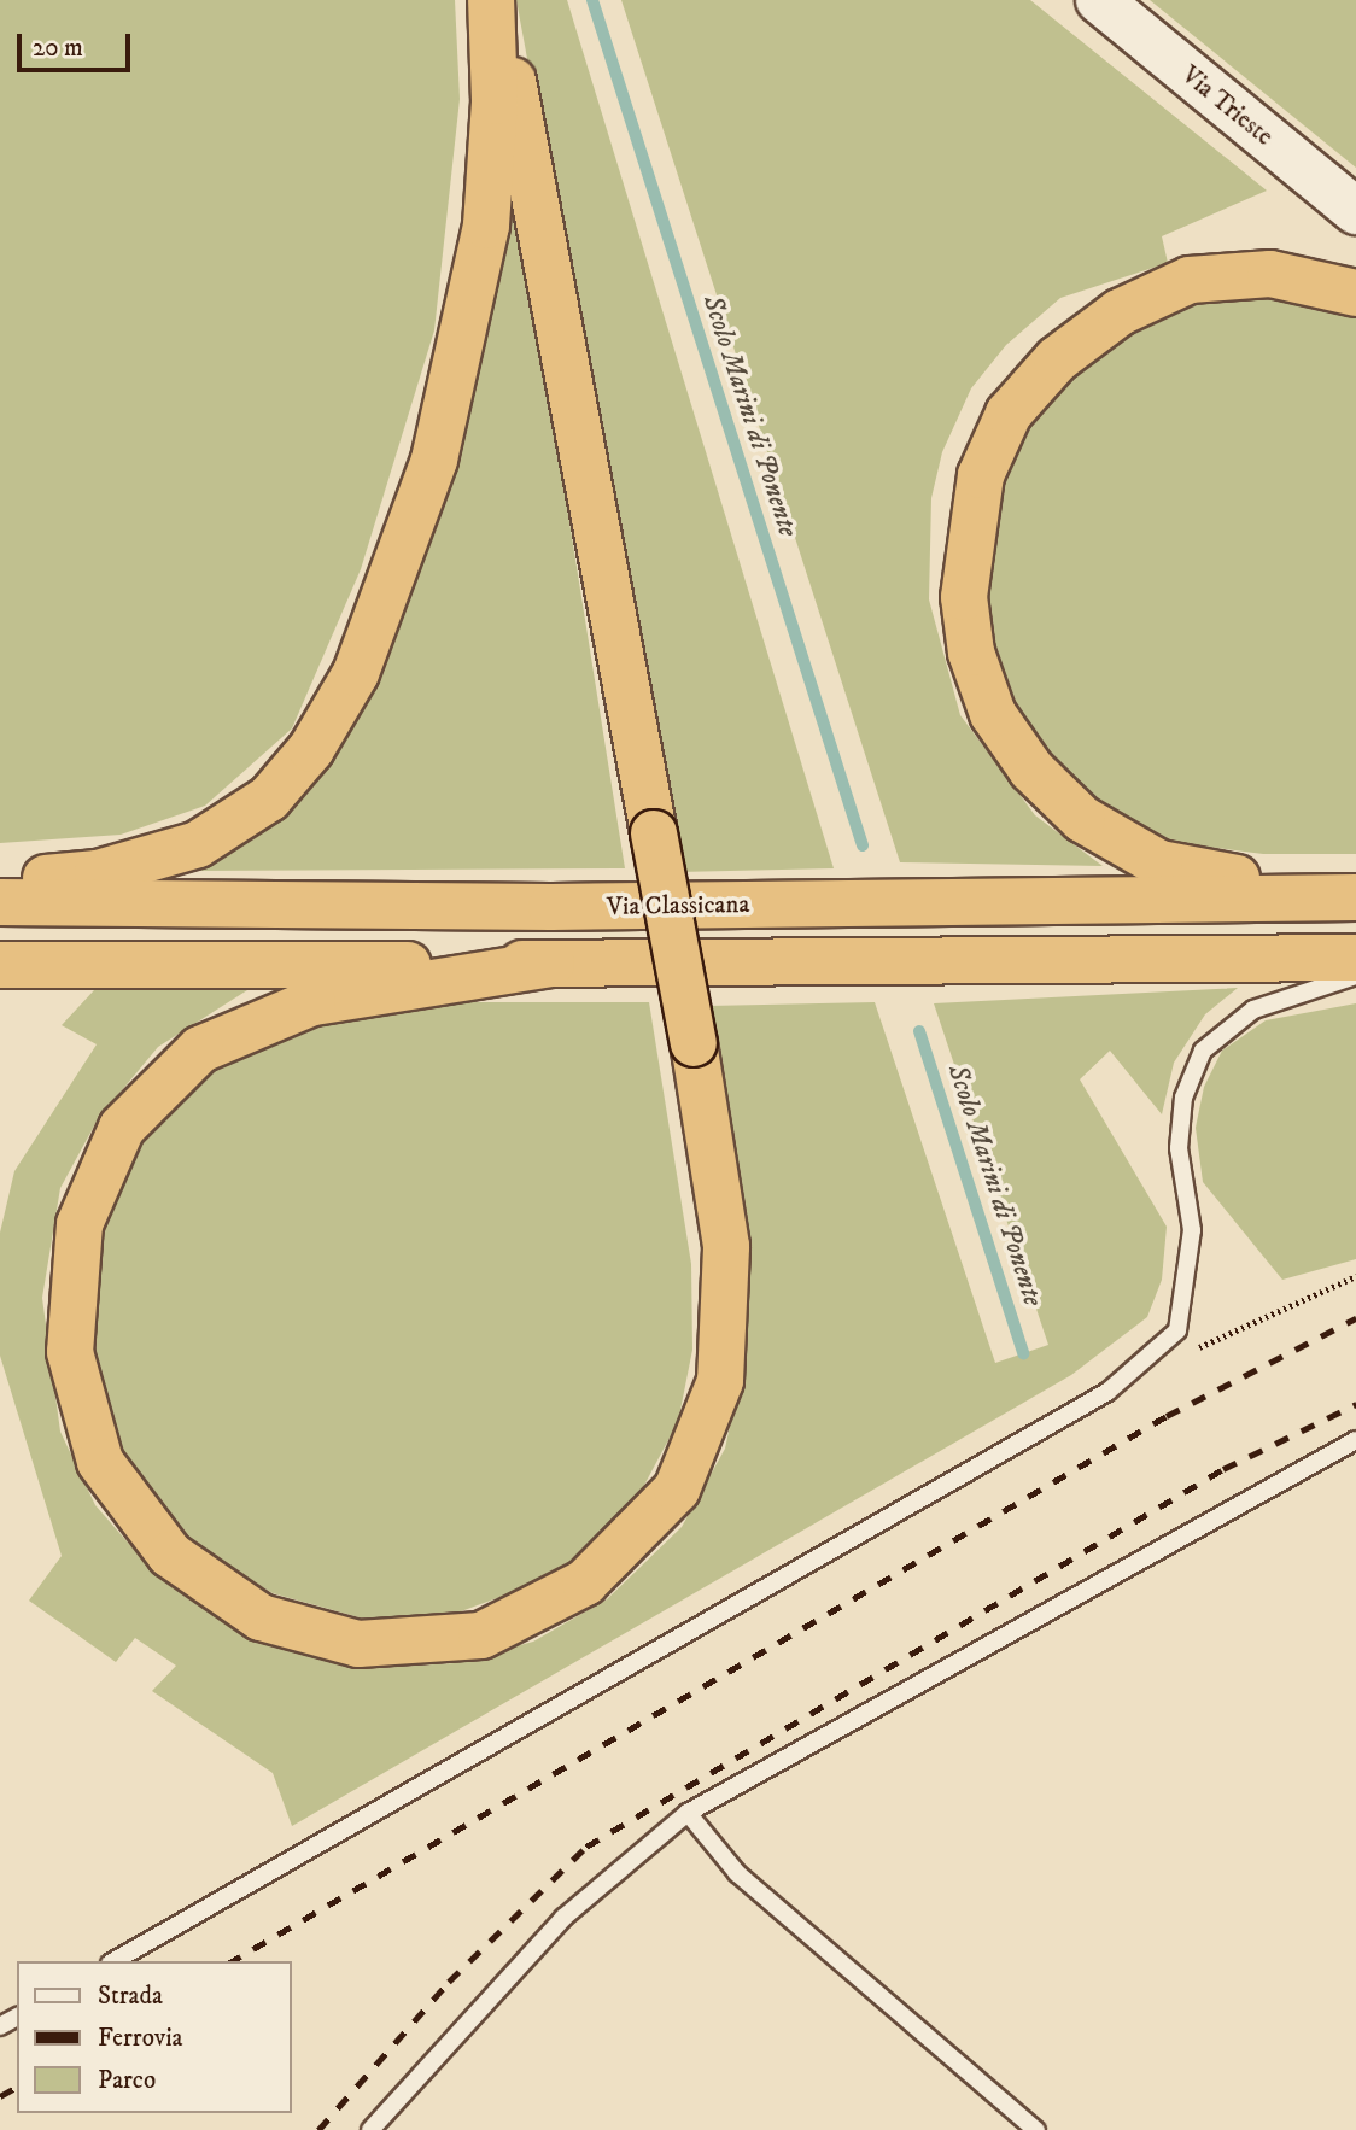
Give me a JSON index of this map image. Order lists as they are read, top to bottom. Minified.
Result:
{"streets":{"highway":["Via Classicana"],"main road":["Via Trieste"]},"water":["Scolo Marini di Ponente"],"legend":["Strada","Ferrovia","Parco"],"scale_bar":"20 m"}
